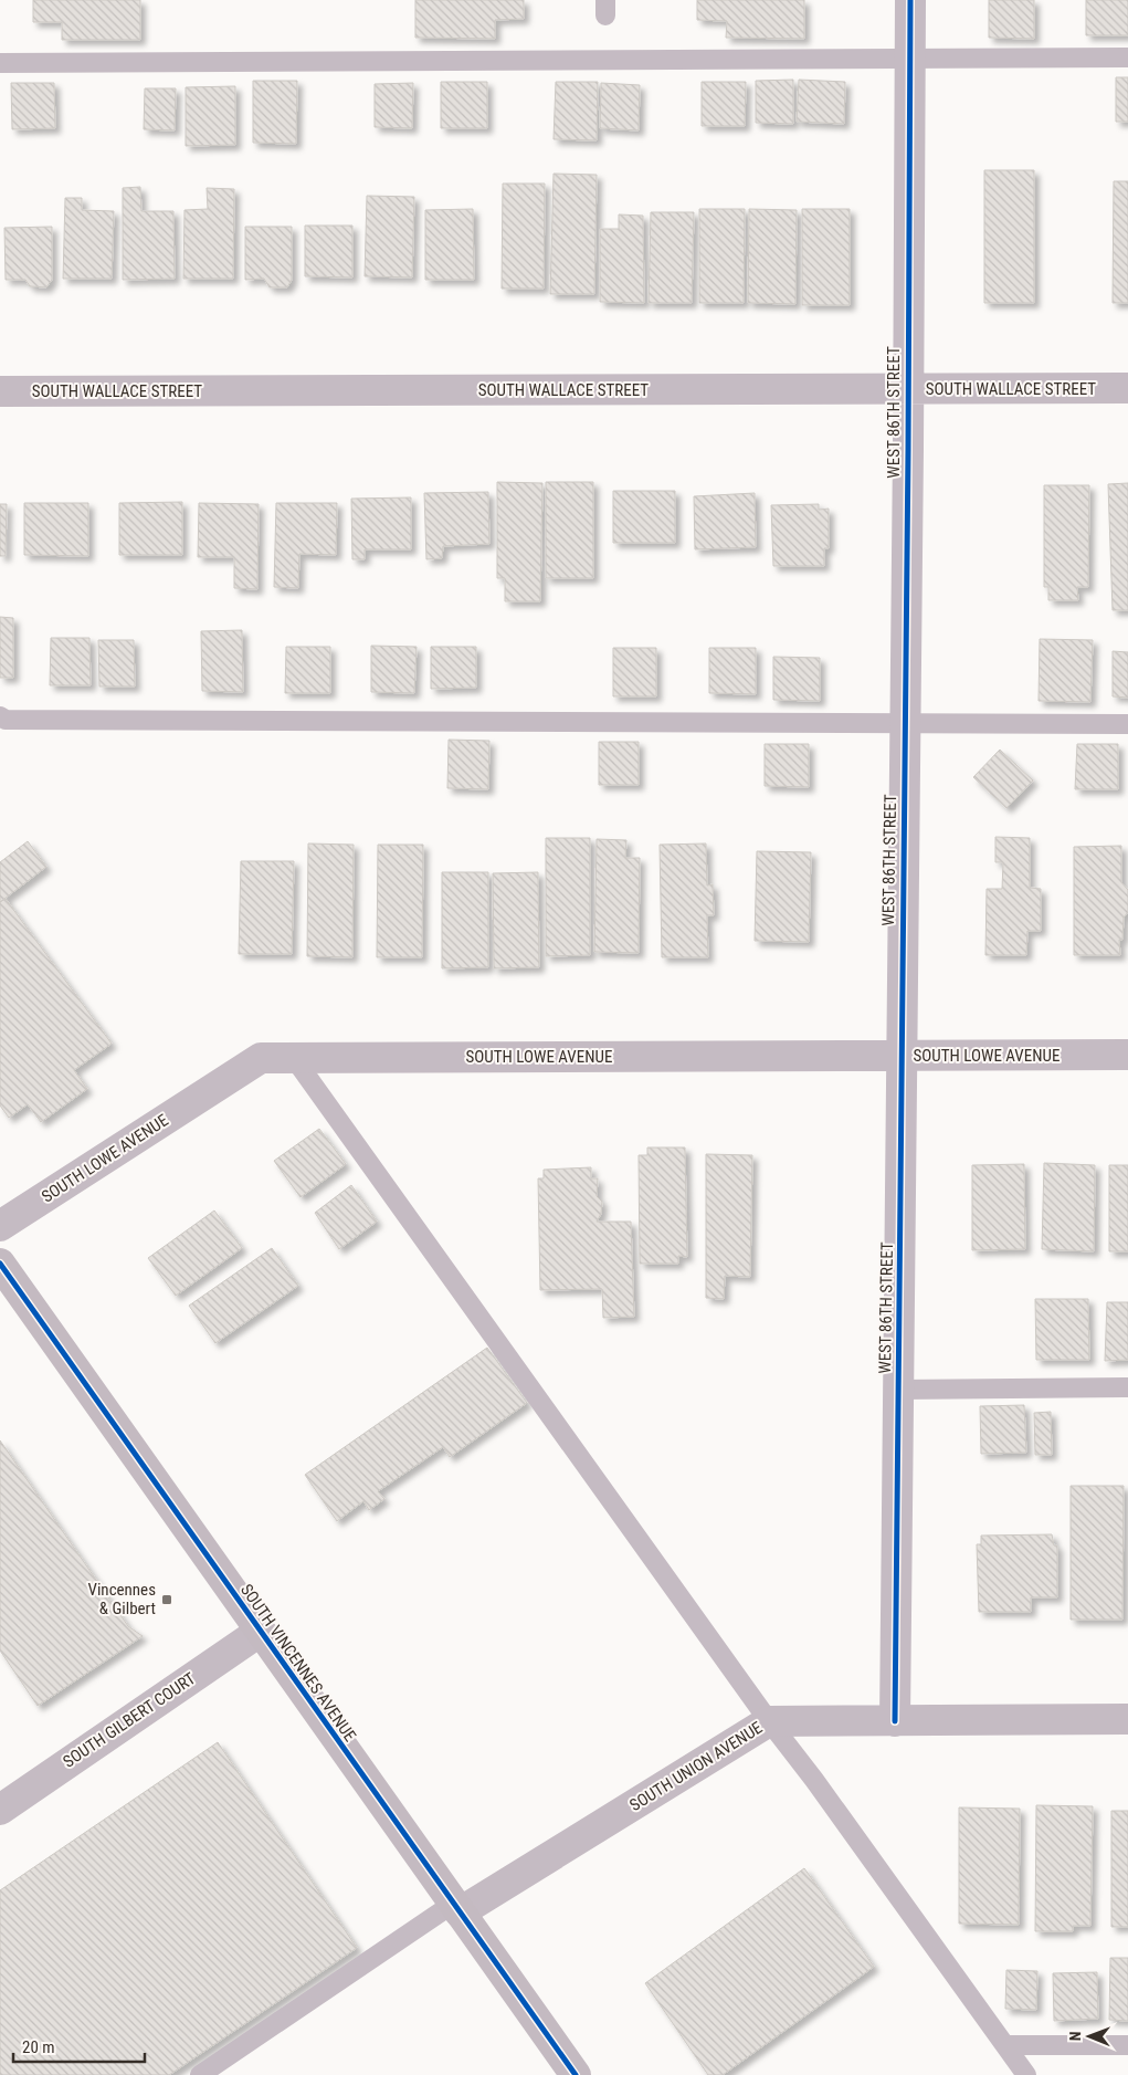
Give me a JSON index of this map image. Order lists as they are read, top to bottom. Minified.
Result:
{"streets":{"street":["SOUTH WALLACE STREET","WEST 86TH STREET","SOUTH LOWE AVENUE","SOUTH VINCENNES AVENUE","SOUTH GILBERT COURT","SOUTH UNION AVENUE"]},"crossings":[["SOUTH WALLACE STREET","WEST 86TH STREET"],["WEST 86TH STREET","SOUTH LOWE AVENUE"],["WEST 86TH STREET","SOUTH UNION AVENUE"],["SOUTH VINCENNES AVENUE","SOUTH GILBERT COURT"],["SOUTH VINCENNES AVENUE","SOUTH UNION AVENUE"]],"places":{"transit":["Vincennes & Gilbert"]},"scale_bar":"20 m","north":"left"}
